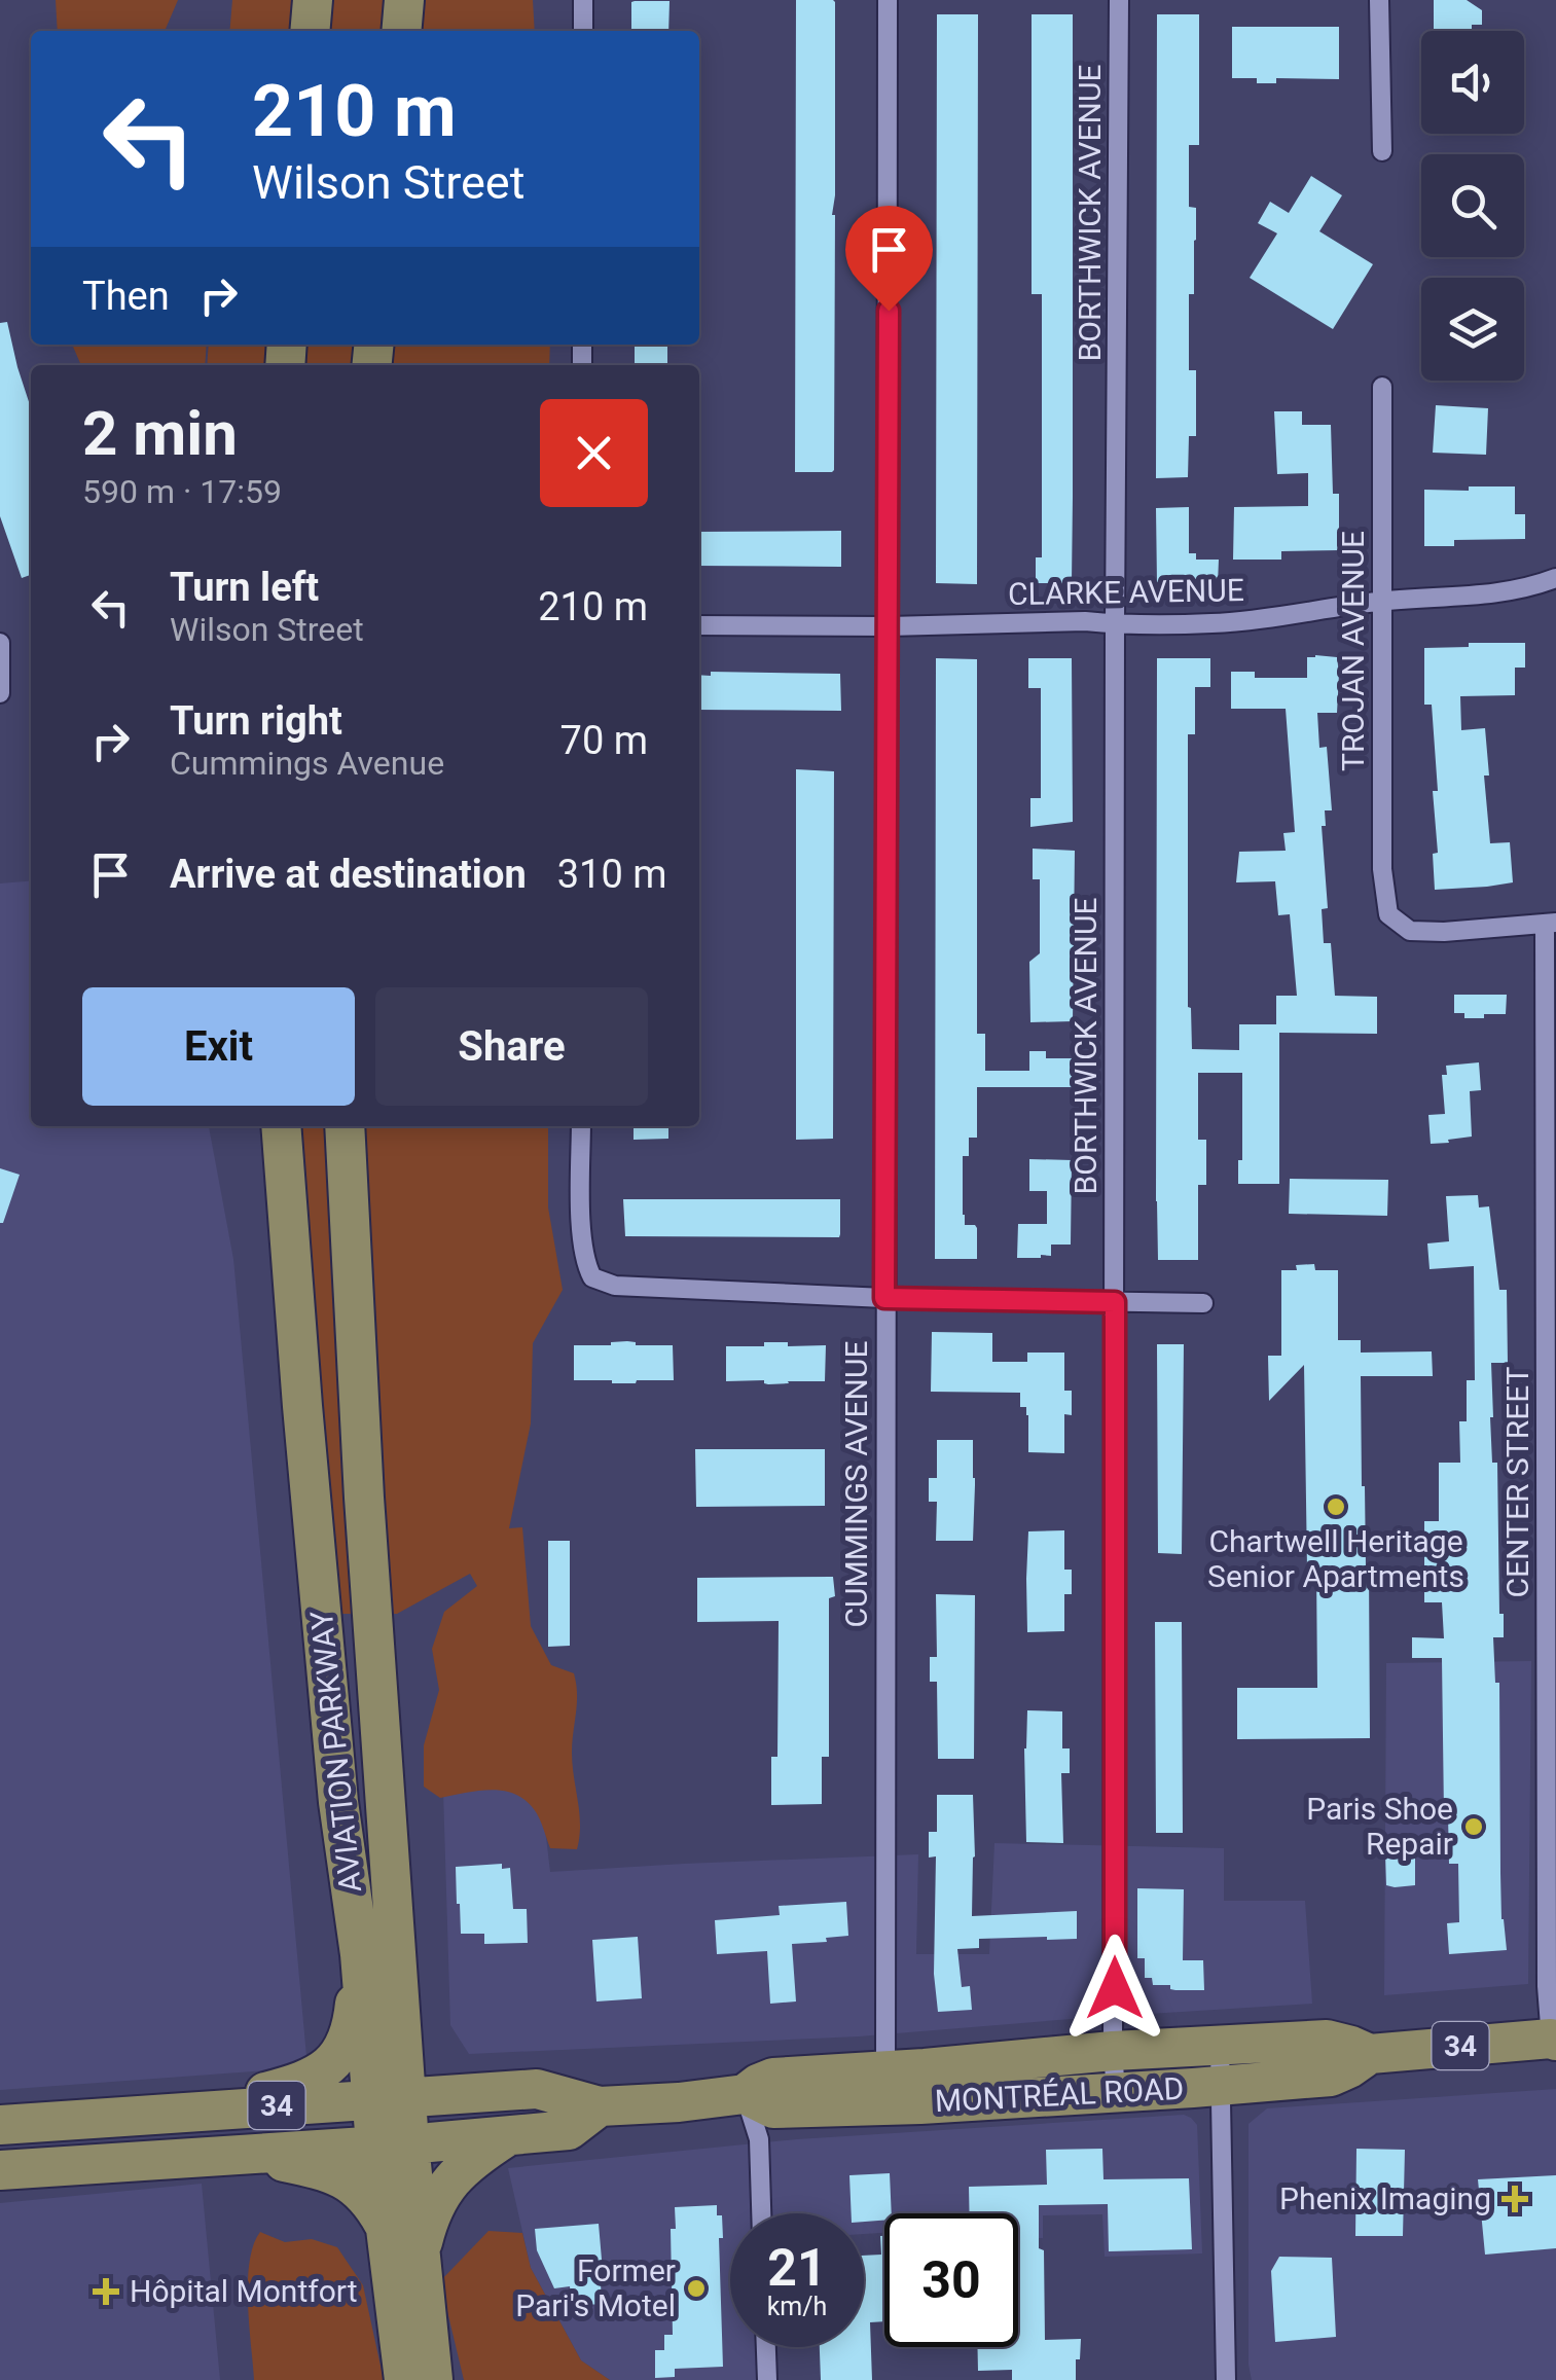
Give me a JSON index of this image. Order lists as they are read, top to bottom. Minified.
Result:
{"streets":{"main road":["AVIATION PARKWAY","34","MONTRÉAL ROAD"],"street":["BORTHWICK AVENUE","CLARKE AVENUE","TROJAN AVENUE","CENTER STREET","CUMMINGS AVENUE"]},"crossings":[["BORTHWICK AVENUE","CLARKE AVENUE"],["BORTHWICK AVENUE","MONTRÉAL ROAD"],["CLARKE AVENUE","TROJAN AVENUE"],["CLARKE AVENUE","CUMMINGS AVENUE"],["TROJAN AVENUE","CENTER STREET"],["CENTER STREET","MONTRÉAL ROAD"],["CUMMINGS AVENUE","MONTRÉAL ROAD"],["AVIATION PARKWAY","MONTRÉAL ROAD"]],"places":{"other":["Chartwell Heritage Senior Apartments","Paris Shoe Repair","Former Pari's Motel"],"health":["Phenix Imaging","Hôpital Montfort"]},"page":{"turn":["210 m","Wilson Street"],"then":"Then","heading":["2 min","590 m · 17:59"],"list":[{"name":"Turn left","note":"Wilson Street","value":"210 m"},{"name":"Turn right","note":"Cummings Avenue","value":"70 m"},{"name":"Arrive at destination","value":"310 m"}],"buttons":["Exit","Share"],"speed":"21 km/h","limit":"30"}}
